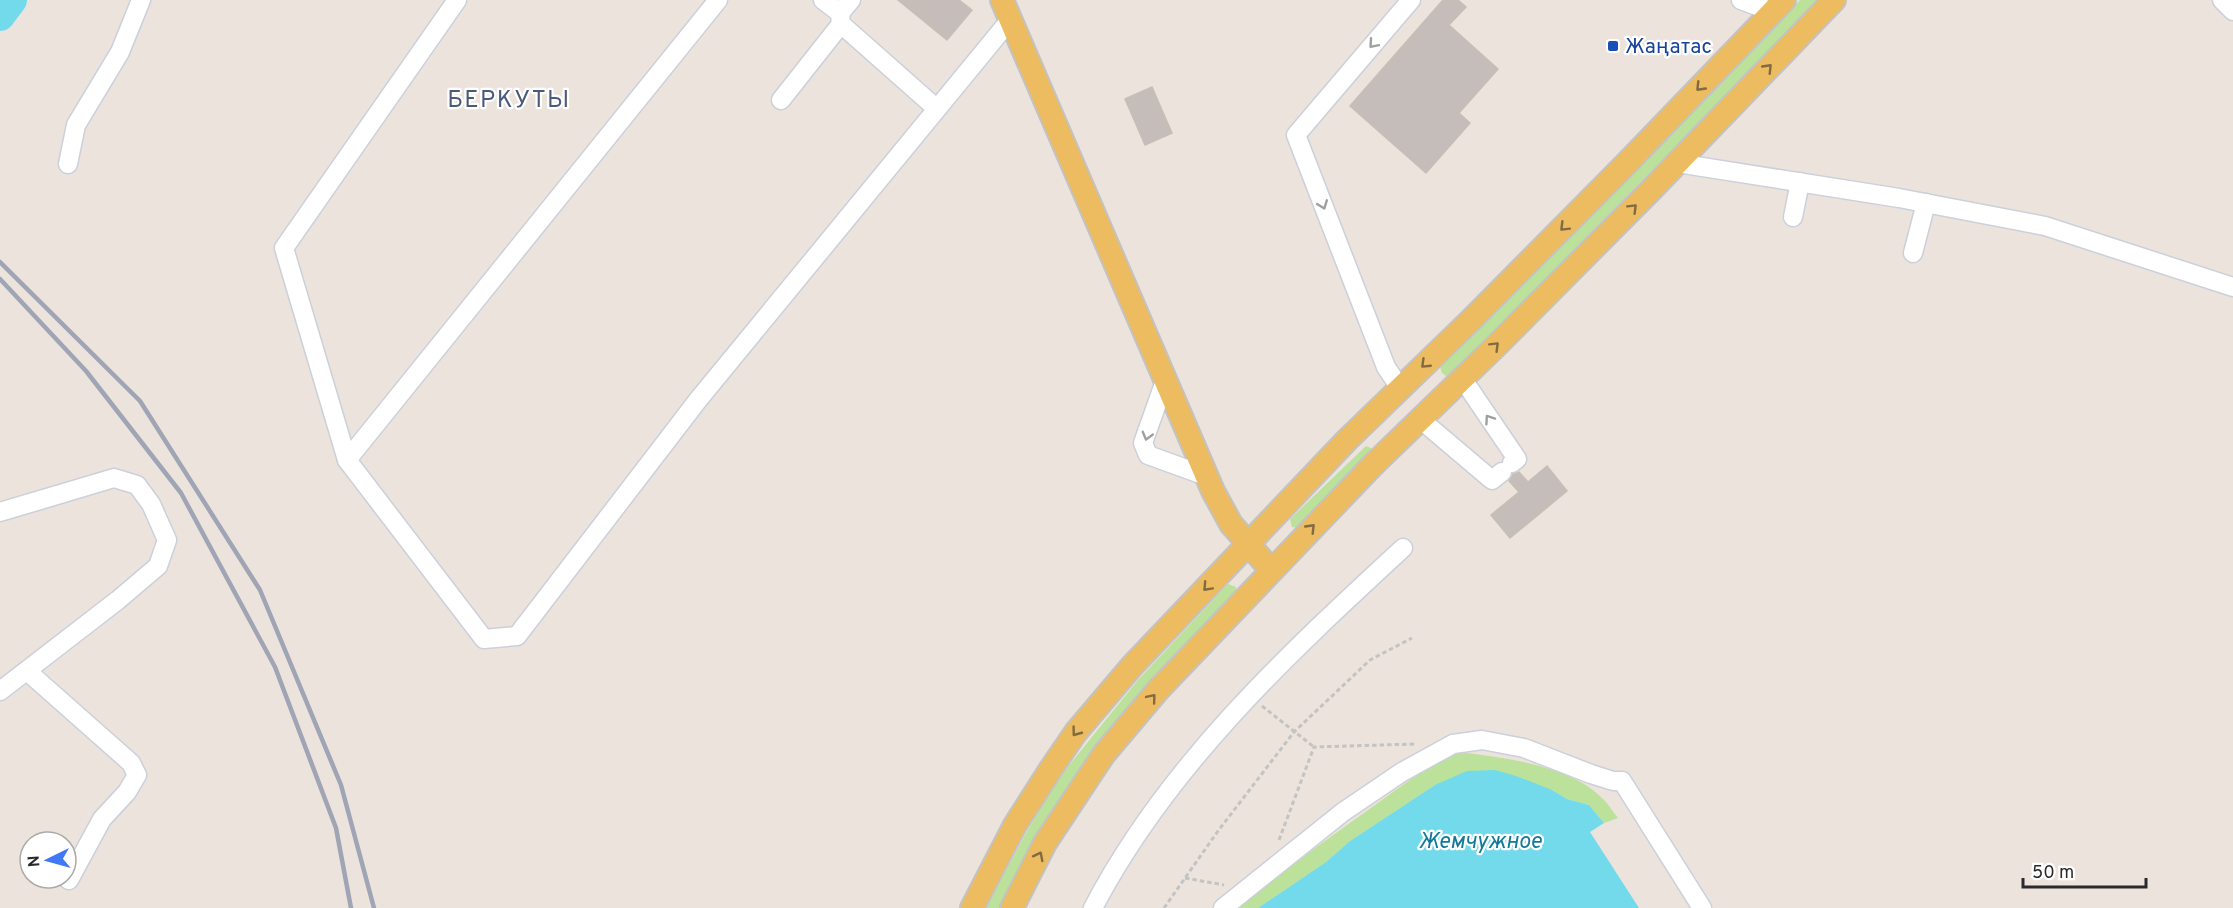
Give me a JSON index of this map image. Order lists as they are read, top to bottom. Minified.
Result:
{"districts":["БЕРКУТЫ"],"water":["Жемчужное"],"places":{"transit":["Жаңатас"]},"scale_bar":"50 m","north":"left"}
